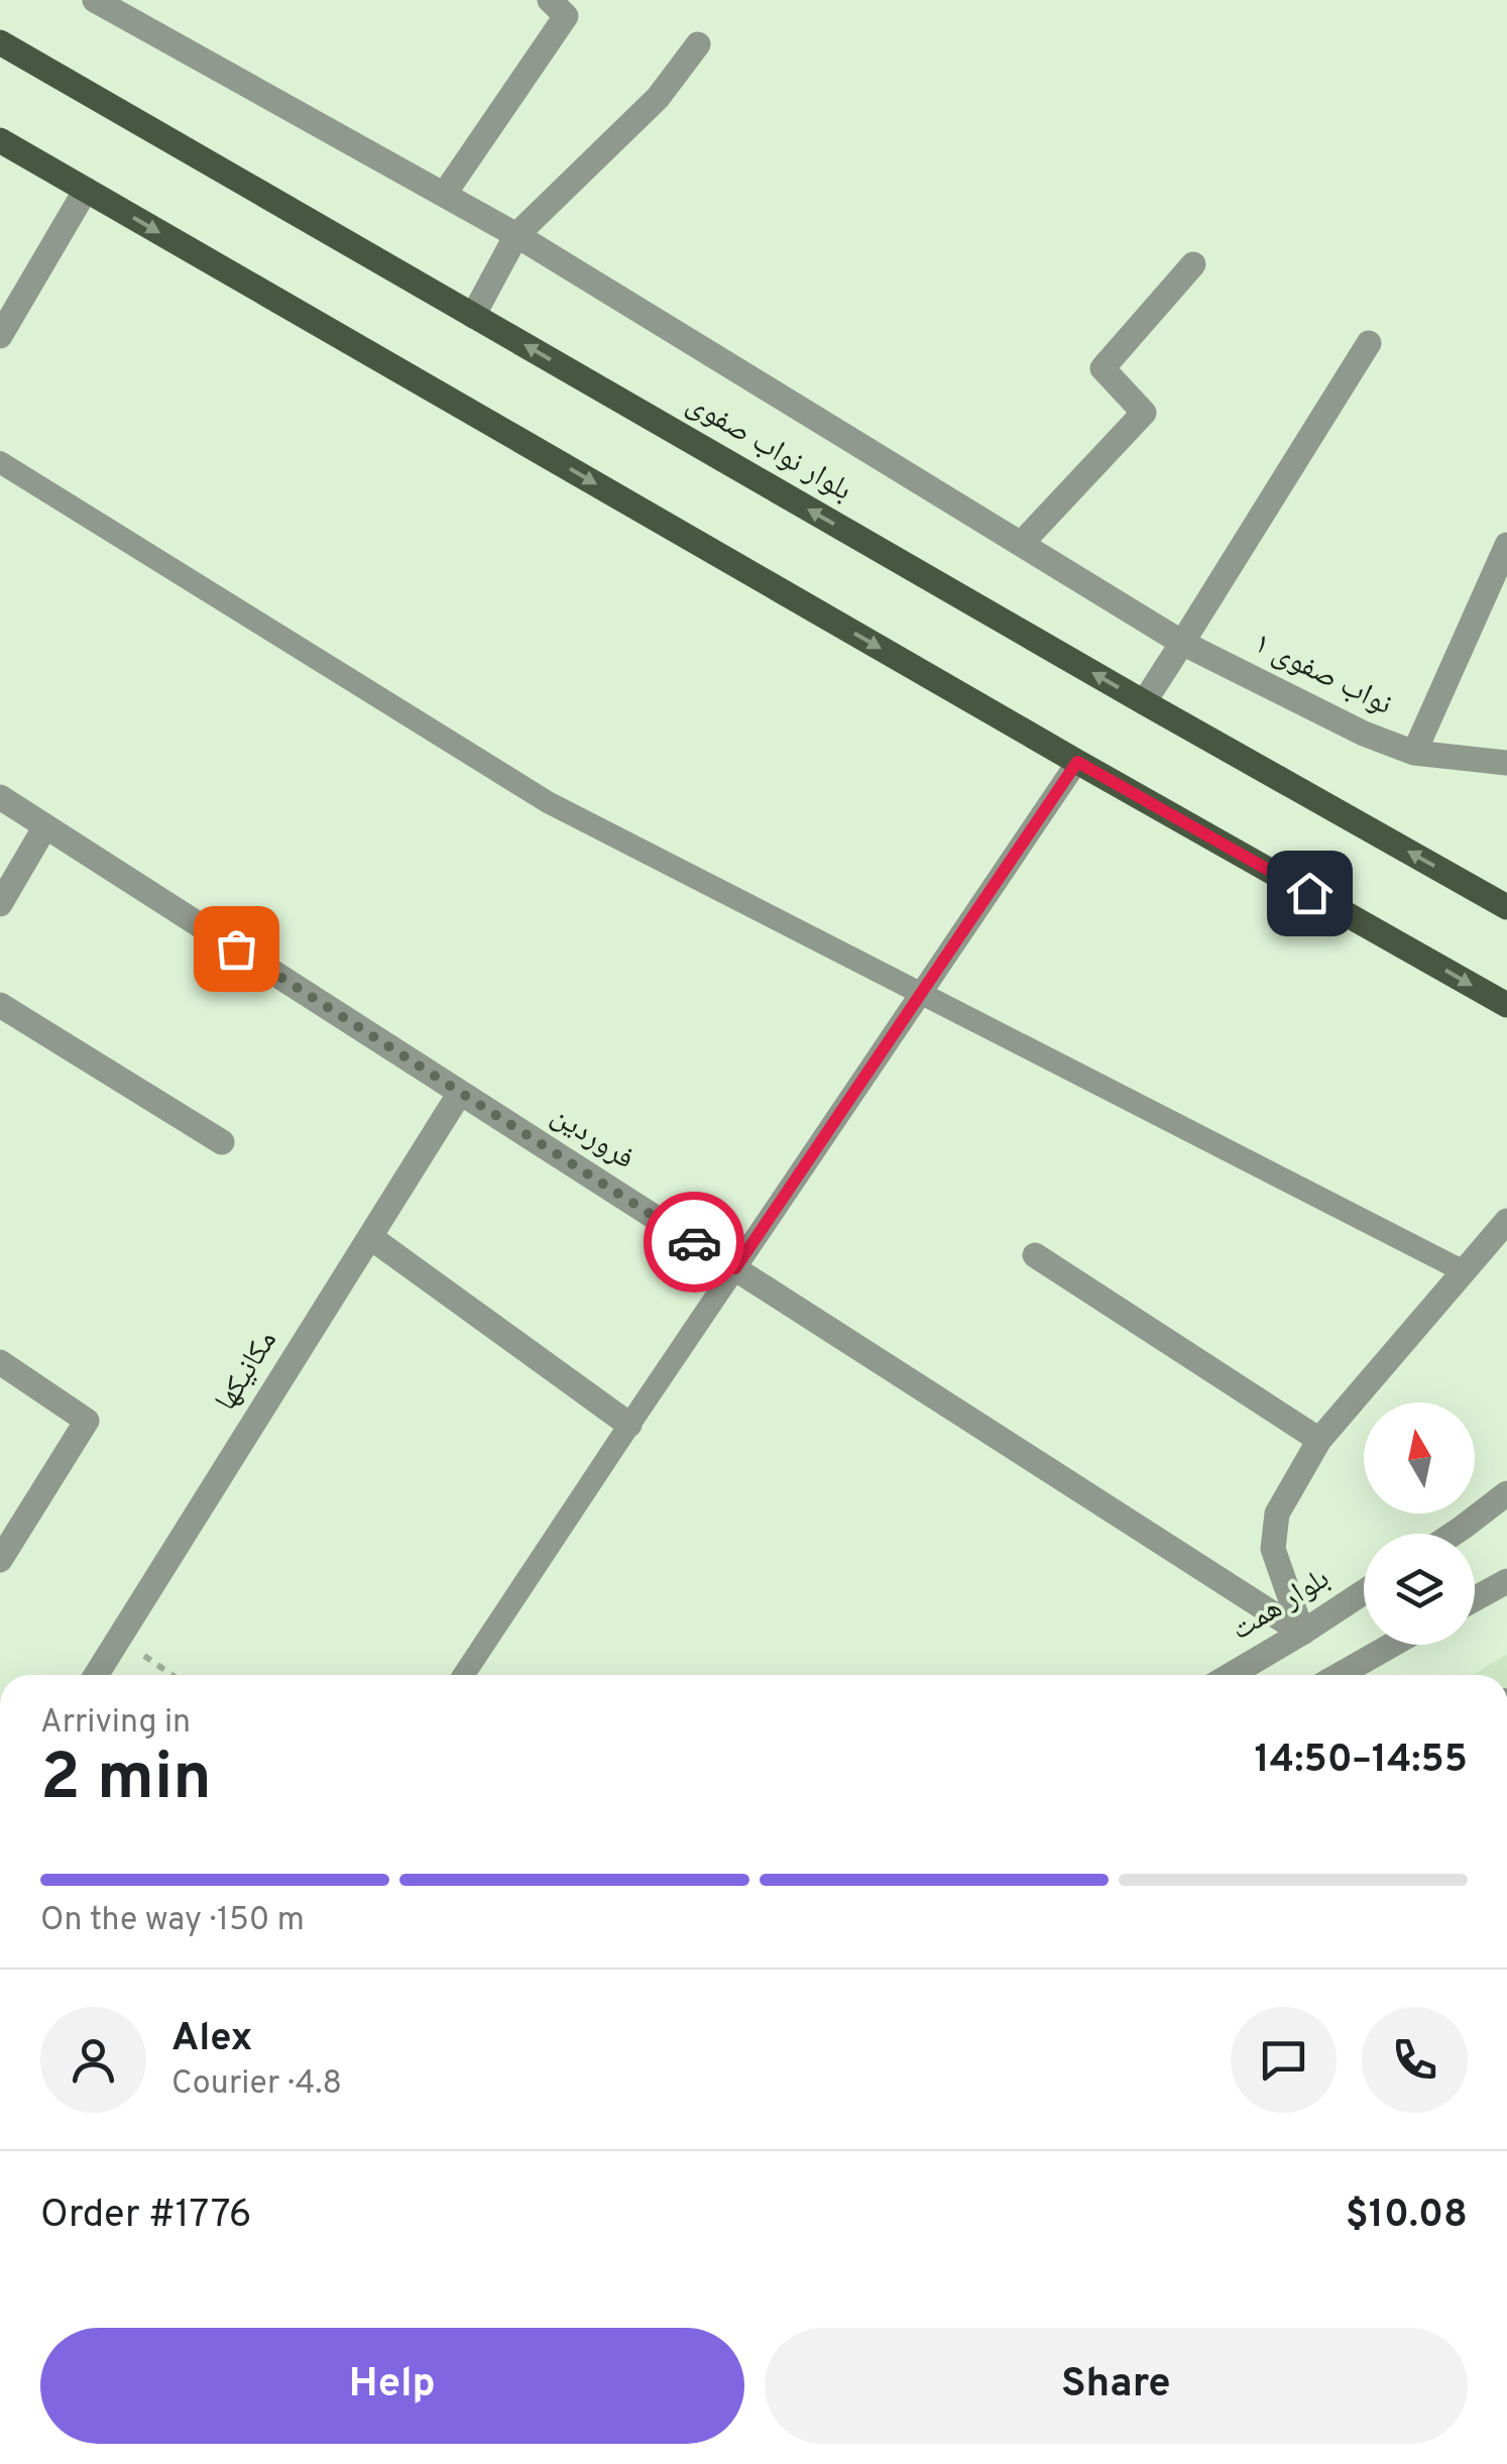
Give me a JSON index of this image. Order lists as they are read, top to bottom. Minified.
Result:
{"streets":{"main road":["بلوار نواب صفوی"],"street":["نواب صفوی ۱","فروردین","مکانیکها","بلوار همت"]},"crossings":[["فروردین","مکانیکها"],["فروردین","بلوار همت"]],"north":"top","page":{"heading":["2 min","Arriving in","14:50–14:55"],"panel":["Alex","Courier · 4.8","Order #1776","$10.08"],"bar":"On the way · 150 m","buttons":["Help","Share"]}}
